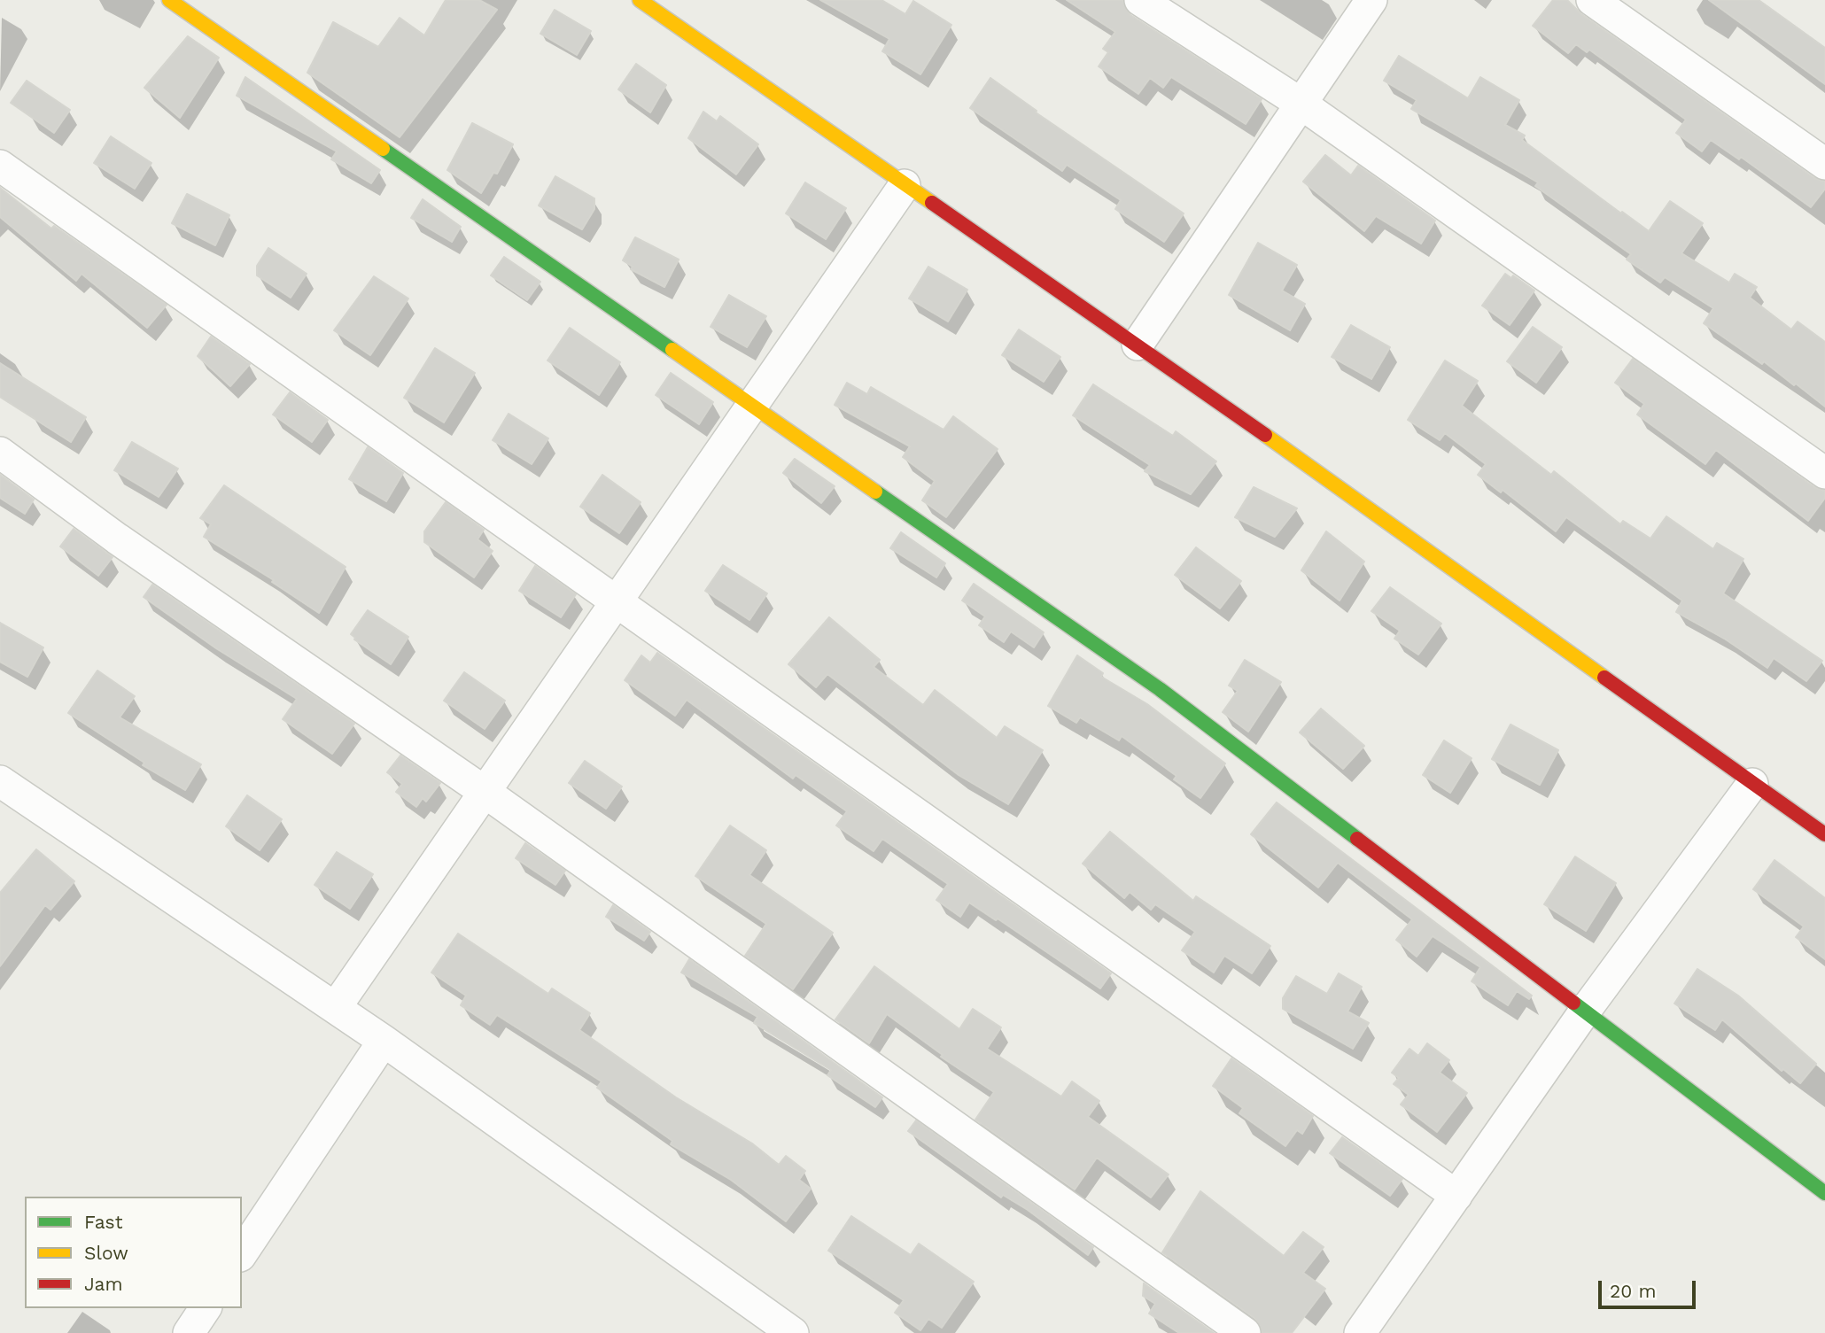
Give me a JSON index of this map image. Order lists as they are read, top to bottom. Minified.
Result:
{"legend":["Fast","Slow","Jam"],"scale_bar":"20 m"}
